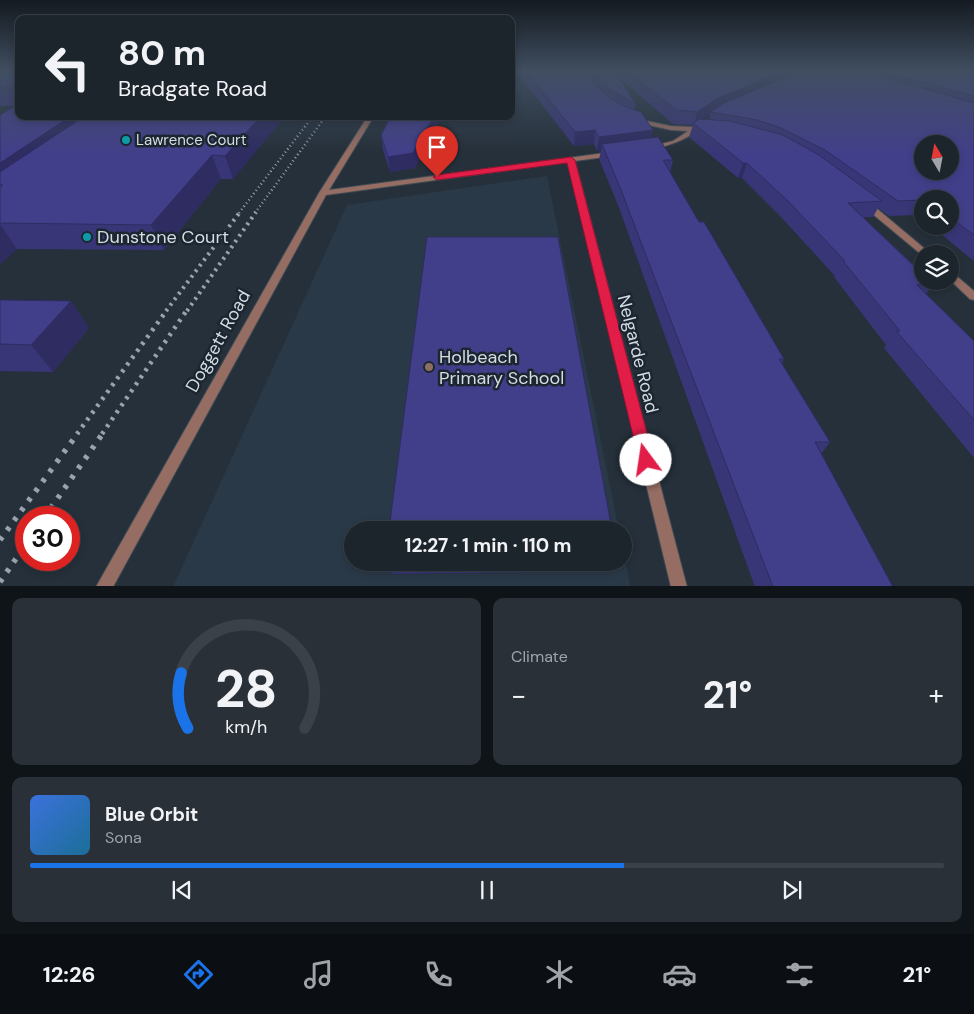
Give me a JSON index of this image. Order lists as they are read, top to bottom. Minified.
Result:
{"streets":{"street":["Doggett Road","Nelgarde Road"]},"places":["Lawrence Court","Dunstone Court","Holbeach Primary School"],"north":"top","page":{"turn":["80 m","Bradgate Road"],"limit":"30","trip":"12:27 · 1 min · 110 m","tile":"Climate","heat":["−","21°","+"],"song":["Blue Orbit","Sona"],"tabs":["12:26","21°"],"gauge":["28","km/h"]}}
